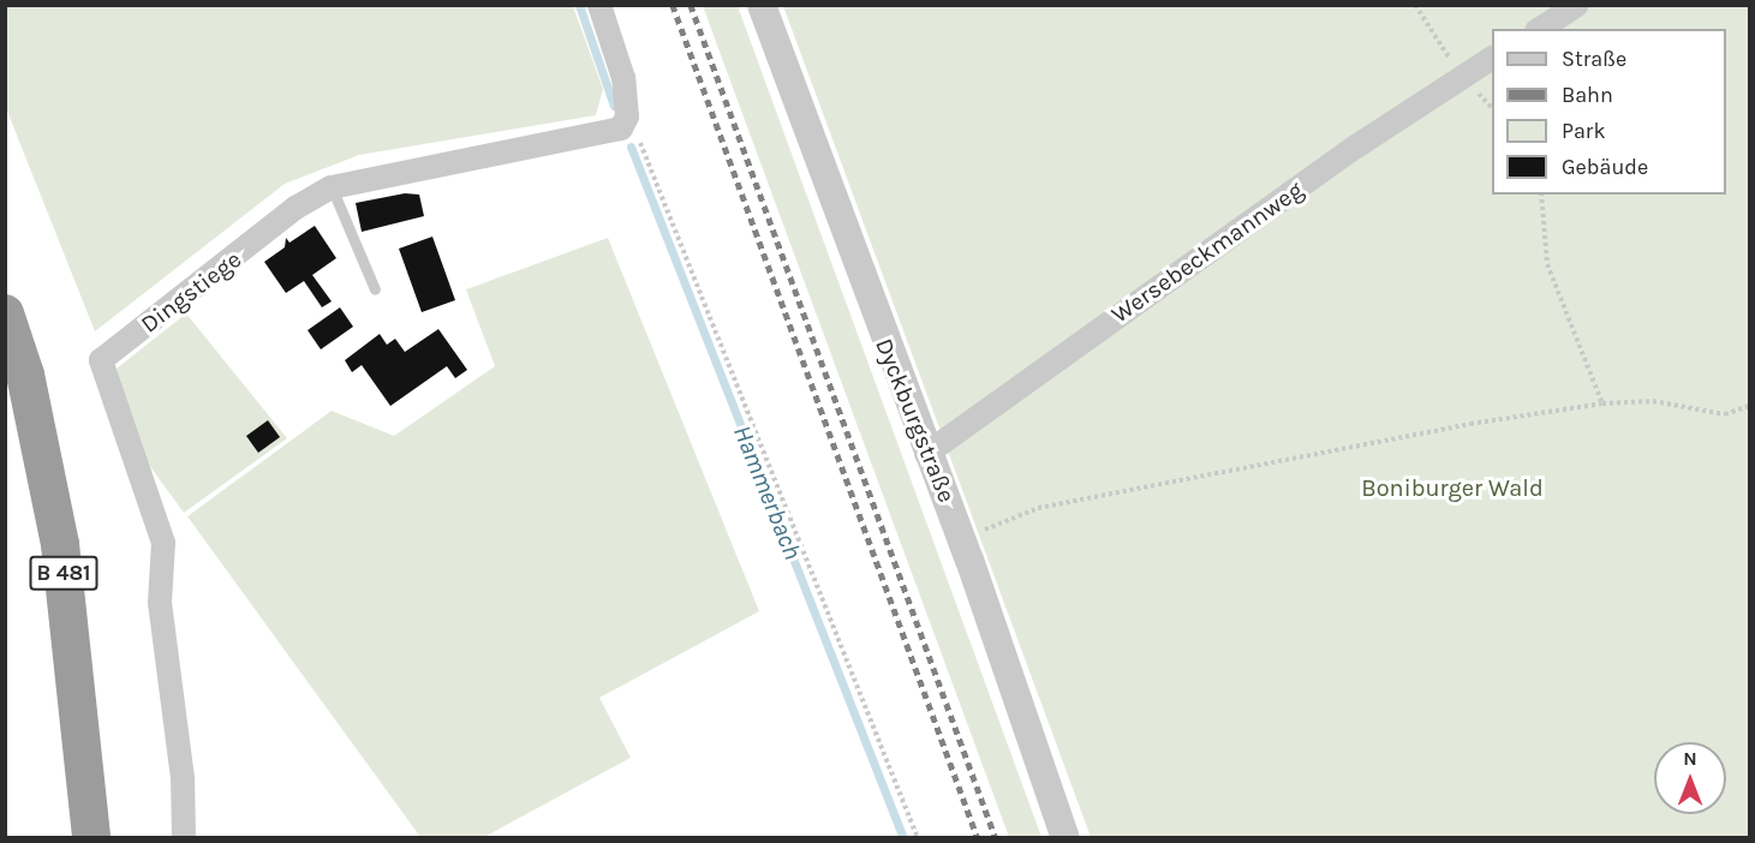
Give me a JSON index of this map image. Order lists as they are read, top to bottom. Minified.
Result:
{"streets":{"highway":["B 481"],"street":["Wersebeckmannweg","Dingstiege","Dyckburgstraße"]},"crossings":[["Wersebeckmannweg","Dyckburgstraße"]],"water":["Hammerbach"],"parks":["Boniburger Wald"],"legend":["Straße","Bahn","Park","Gebäude"],"north":"top"}
